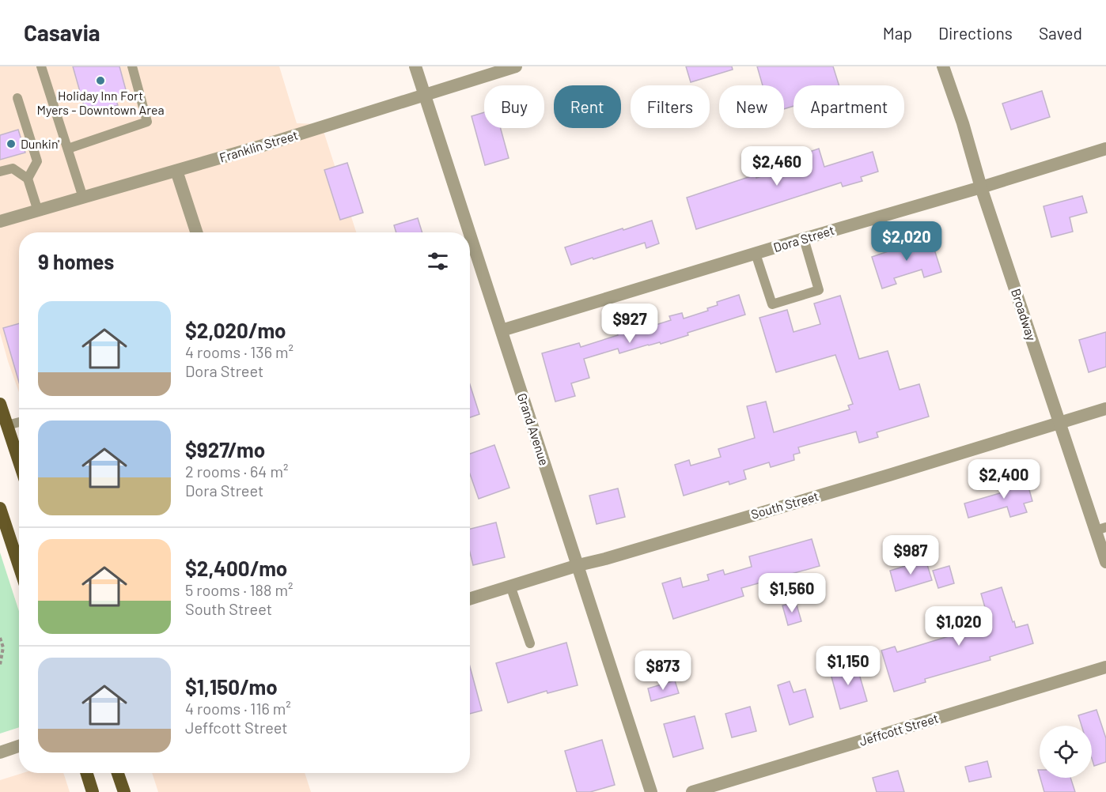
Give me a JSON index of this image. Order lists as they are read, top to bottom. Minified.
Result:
{"streets":{"street":["Franklin Street","Dora Street","Broadway","Grand Avenue","South Street","Jeffcott Street"]},"crossings":[["Franklin Street","Grand Avenue"],["Dora Street","Broadway"],["Dora Street","Grand Avenue"],["Broadway","South Street"],["Grand Avenue","South Street"]],"places":["Holiday Inn Fort Myers - Downtown Area","Dunkin'"],"page":{"header":"Casavia","nav":["Map","Directions","Saved"],"chip":["Buy","Rent","Filters","New","Apartment"],"price":["$2,460","$2,020","$927","$2,400","$987","$1,560","$1,020","$1,150","$873"],"heading":"9 homes","list":[{"name":"$2,020/mo","note":"4 rooms · 136 m² · Dora Street"},{"name":"$927/mo","note":"2 rooms · 64 m² · Dora Street"},{"name":"$2,400/mo","note":"5 rooms · 188 m² · South Street"},{"name":"$1,150/mo","note":"4 rooms · 116 m² · Jeffcott Street"}]}}
